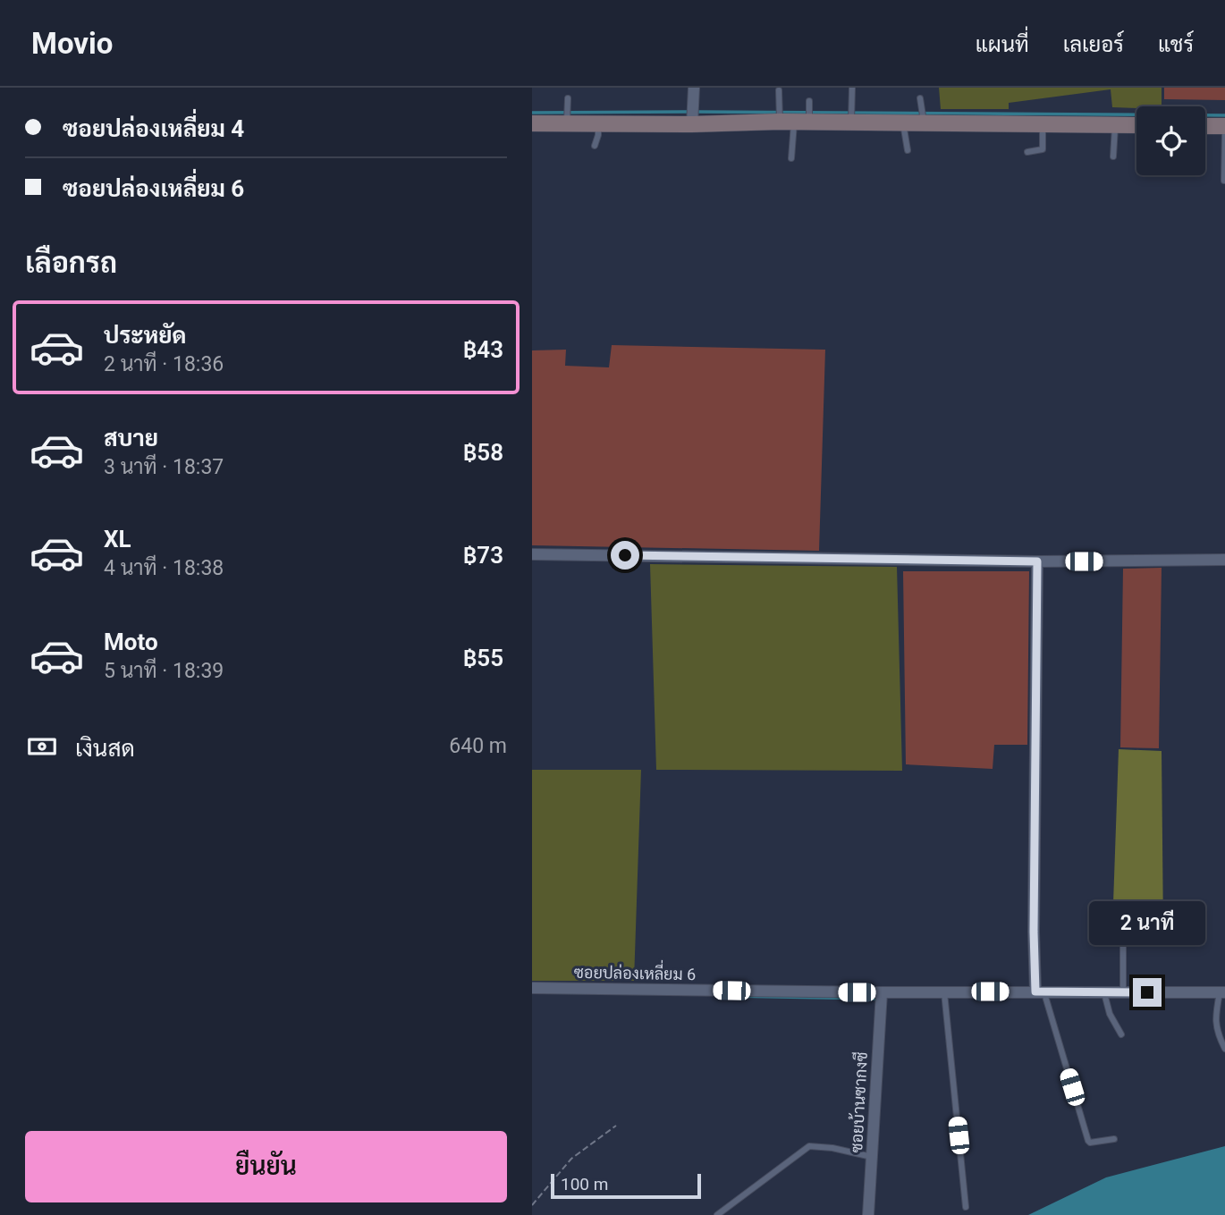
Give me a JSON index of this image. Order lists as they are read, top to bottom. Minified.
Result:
{"streets":{"street":["ซอยปล่องเหลี่ยม 6","ซอยบ้านซากงซี"]},"crossings":[["ซอยปล่องเหลี่ยม 6","ซอยบ้านซากงซี"]],"scale_bar":"100 m","page":{"header":"Movio","nav":["แผนที่","เลเยอร์","แชร์"],"banner":["ซอยปล่องเหลี่ยม 4","ซอยปล่องเหลี่ยม 6"],"heading":"เลือกรถ","list":[{"name":"ประหยัด","note":"2 นาที · 18:36","value":"฿43"},{"name":"สบาย","note":"3 นาที · 18:37","value":"฿58"},{"name":"XL","note":"4 นาที · 18:38","value":"฿73"},{"name":"Moto","note":"5 นาที · 18:39","value":"฿55"}],"pay":["เงินสด","640 m"],"bubble":"2 นาที","buttons":"ยืนยัน","scale":"100 m"}}
